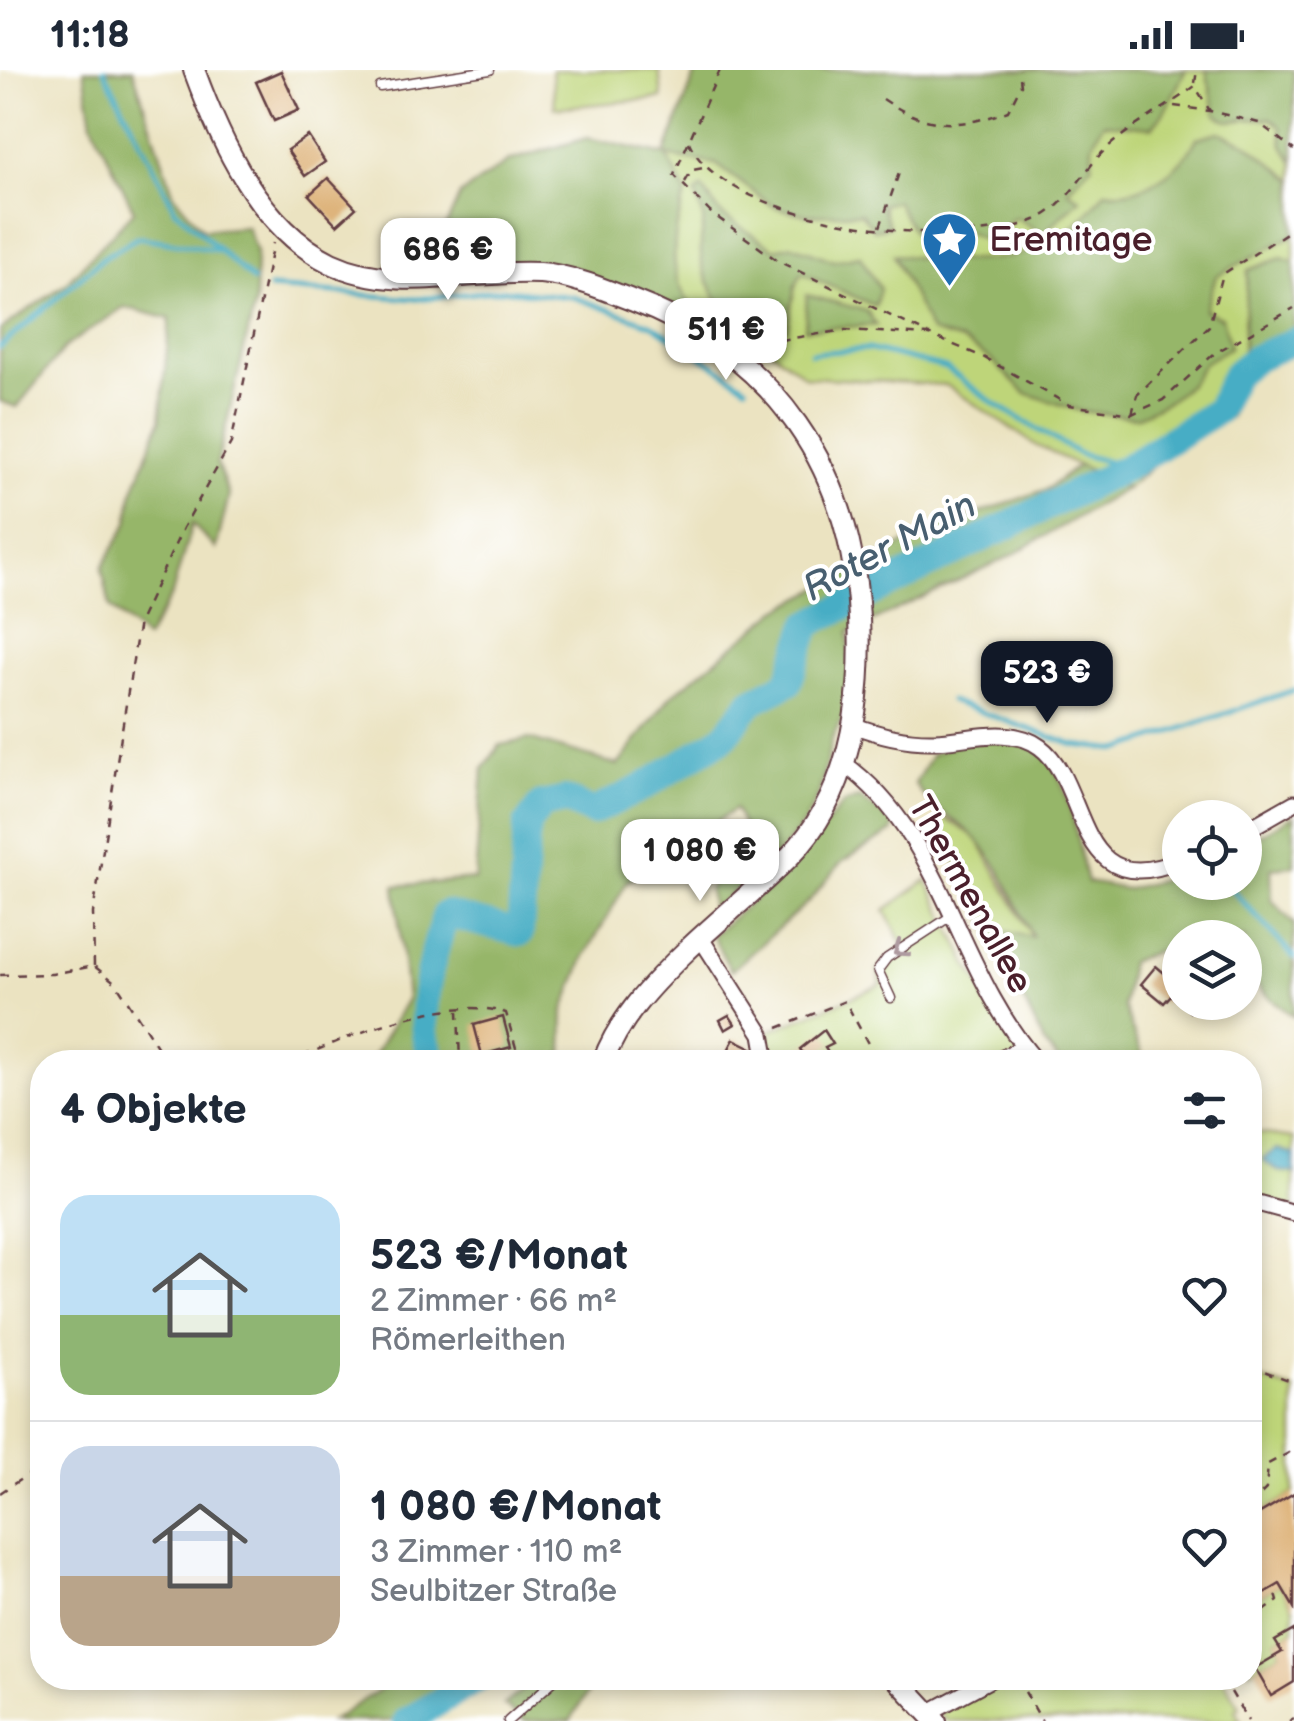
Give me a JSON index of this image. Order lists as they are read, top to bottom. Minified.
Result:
{"streets":{"street":["Thermenallee"]},"water":["Roter Main"],"places":{"place":["Eremitage"]},"page":{"status":"11:18","price":["686 €","511 €","523 €","1 080 €"],"heading":"4 Objekte","list":[{"name":"523 €/Monat","note":"2 Zimmer · 66 m² · Römerleithen"},{"name":"1 080 €/Monat","note":"3 Zimmer · 110 m² · Seulbitzer Straße"}]}}
